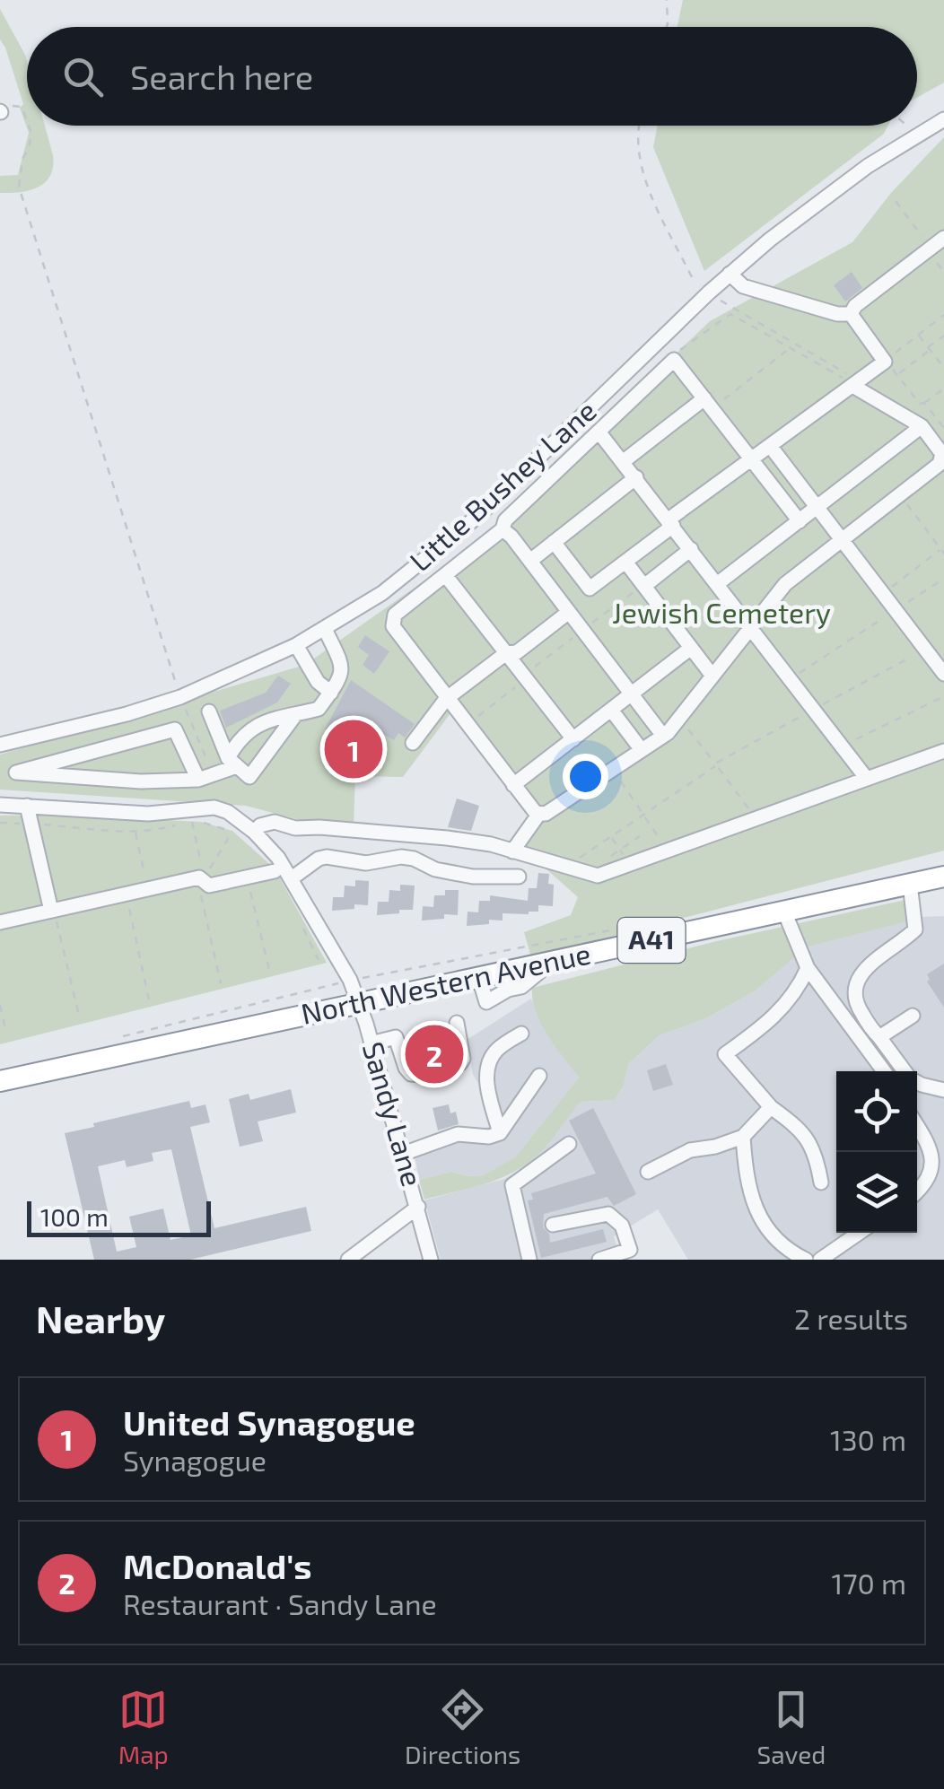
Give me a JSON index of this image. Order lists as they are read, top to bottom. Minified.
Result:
{"streets":{"highway":["A41","North Western Avenue"],"street":["Little Bushey Lane","Sandy Lane"]},"crossings":[["North Western Avenue","Sandy Lane"]],"parks":["Jewish Cemetery"],"scale_bar":"100 m","page":{"search":"Search here","pins":["1","2"],"scale":"100 m","heading":["Nearby","2 results"],"list":[{"mark":"1","name":"United Synagogue","note":"Synagogue","value":"130 m"},{"mark":"2","name":"McDonald's","note":"Restaurant · Sandy Lane","value":"170 m"}],"nav":["Map","Directions","Saved"]}}
